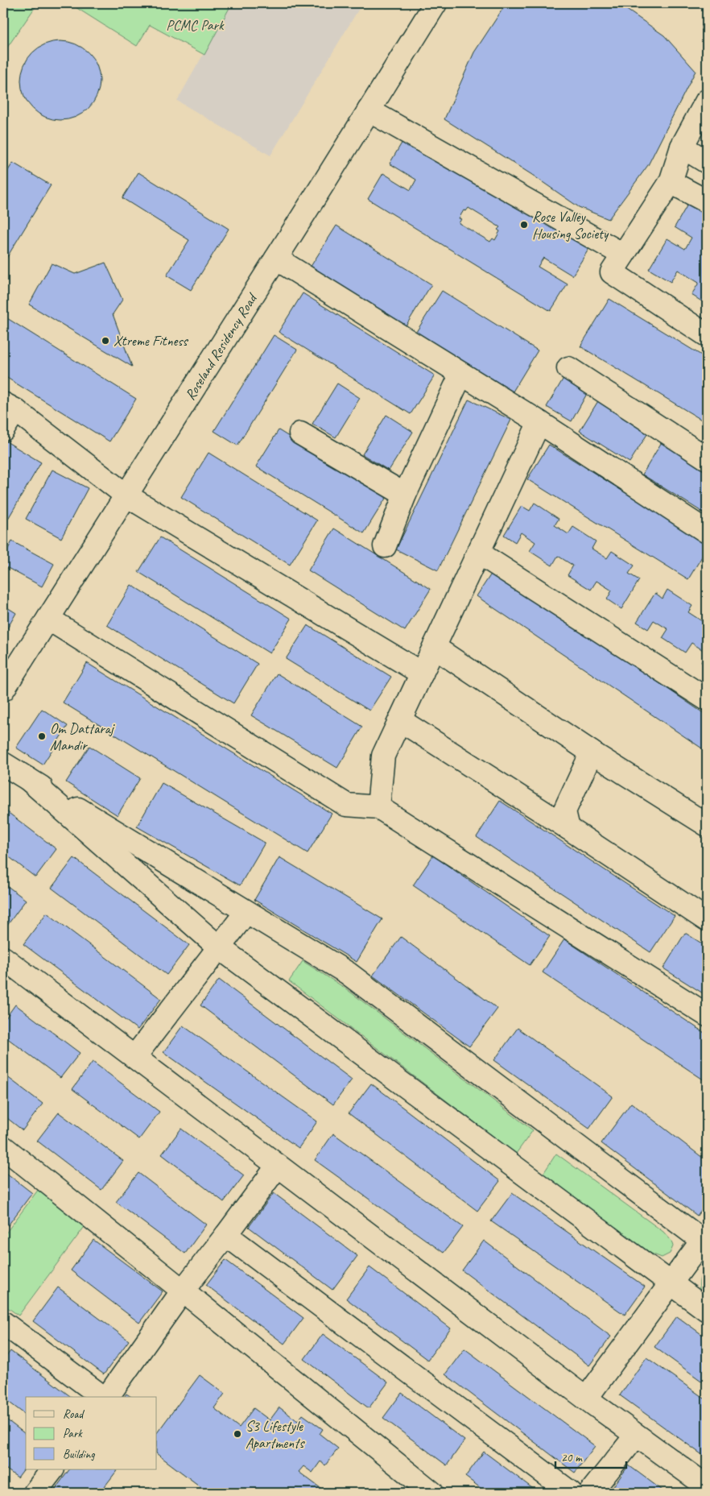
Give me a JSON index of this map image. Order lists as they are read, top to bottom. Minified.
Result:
{"streets":{"street":["Roseland Residency Road"]},"parks":["PCMC Park"],"places":["Rose Valley Housing Society","Xtreme Fitness","Om Dattaraj Mandir","S3 Lifestyle Apartments"],"legend":["Road","Park","Building"],"scale_bar":"20 m"}
